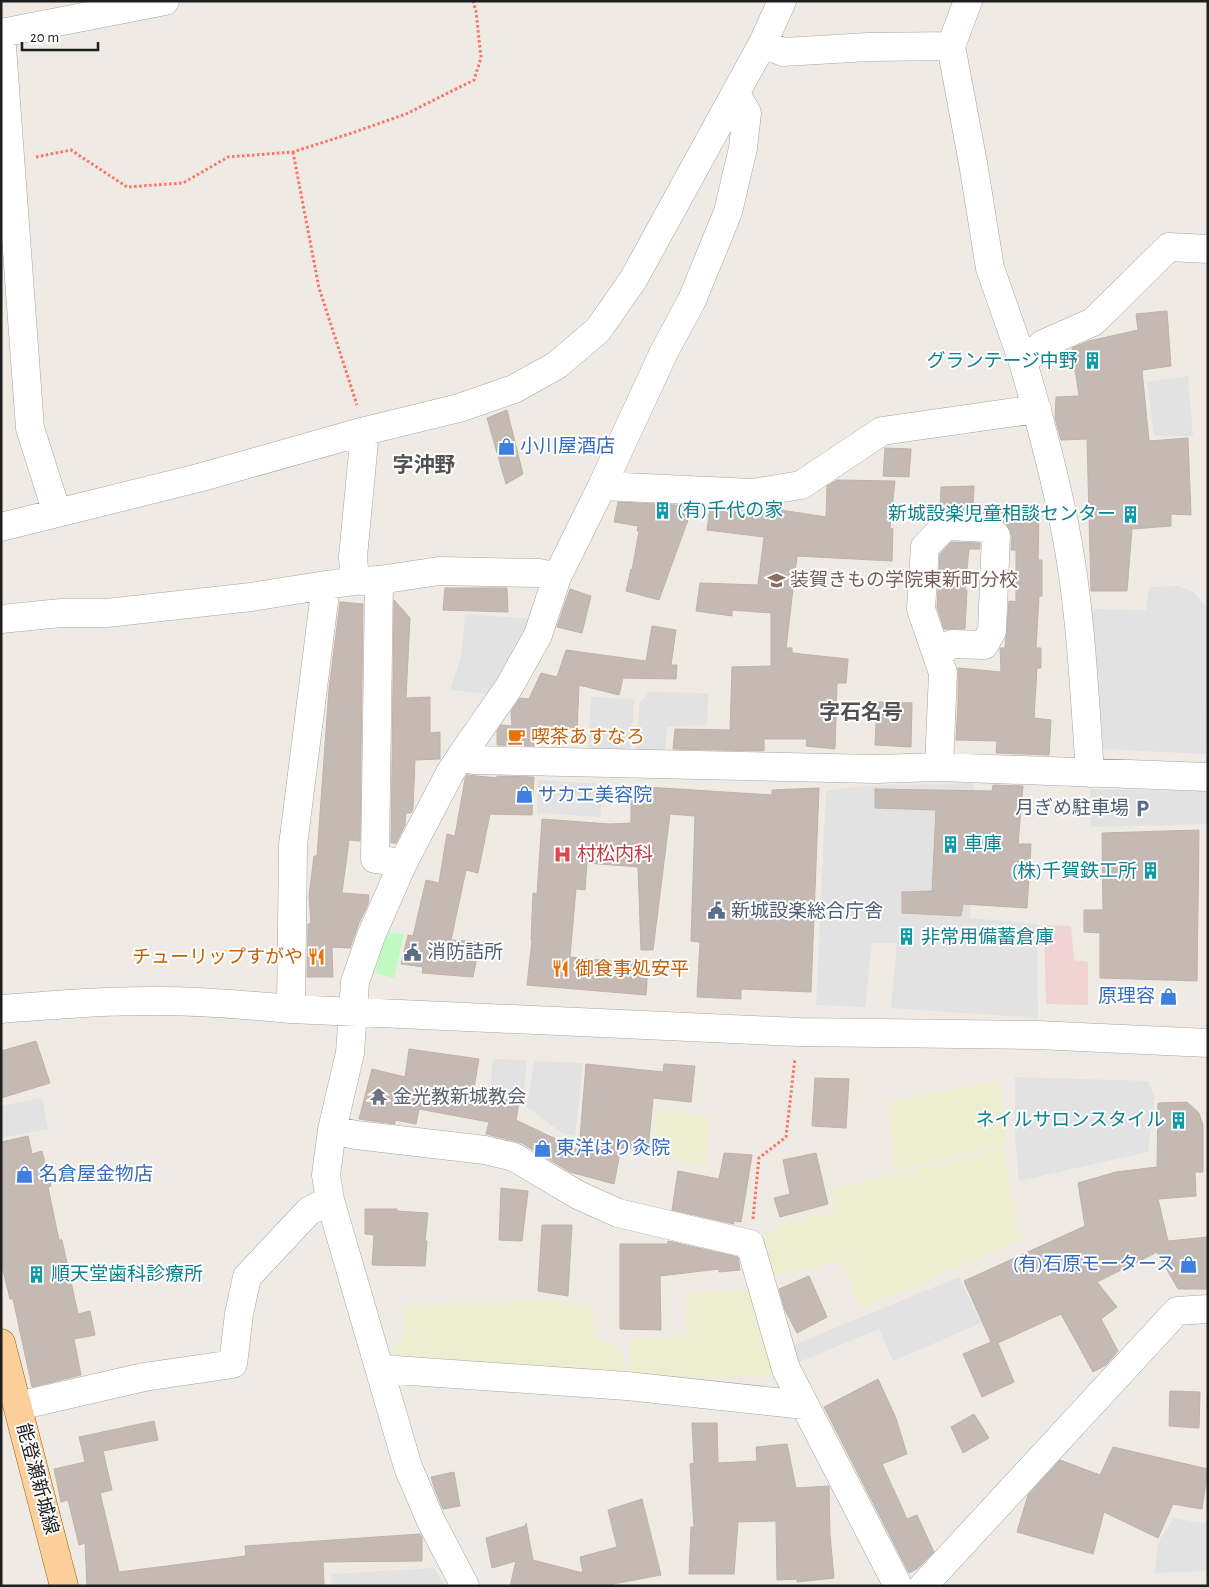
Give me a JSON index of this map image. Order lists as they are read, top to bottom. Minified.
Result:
{"streets":{"main road":["能登瀬新城線"]},"districts":["字沖野","字石名号"],"places":{"building":["グランテージ中野","(有)千代の家","新城設楽児童相談センター","車庫","(株)千賀鉄工所","非常用備蓄倉庫","ネイルサロンスタイル","順天堂歯科診療所"],"shop":["小川屋酒店","サカエ美容院","原理容","東洋はり灸院","名倉屋金物店","(有)石原モータース"],"school or university":["装賀きもの学院東新町分校"],"cafe":["喫茶あすなろ"],"parking":["月ぎめ駐車場"],"hospital":["村松内科"],"public building":["新城設楽総合庁舎","消防詰所"],"restaurant":["チューリップすがや","御食事処安平"],"temple":["金光教新城教会"]},"scale_bar":"20 m"}
